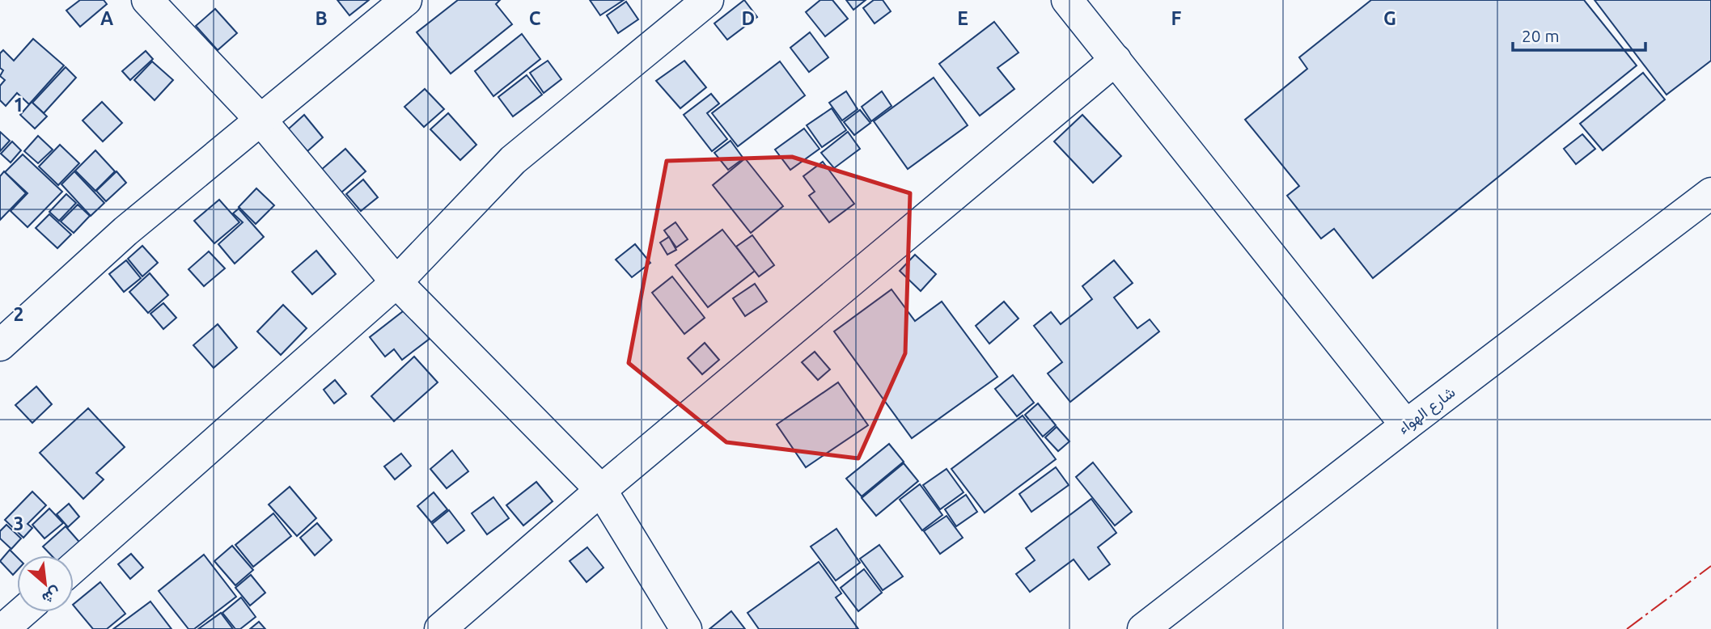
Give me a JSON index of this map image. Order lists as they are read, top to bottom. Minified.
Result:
{"streets":{"street":["شارع الهواء"]},"scale_bar":"20 m","north":"bottom right","grid":{"columns":["A","B","C","D","E","F","G"],"rows":["1","2","3"]}}
